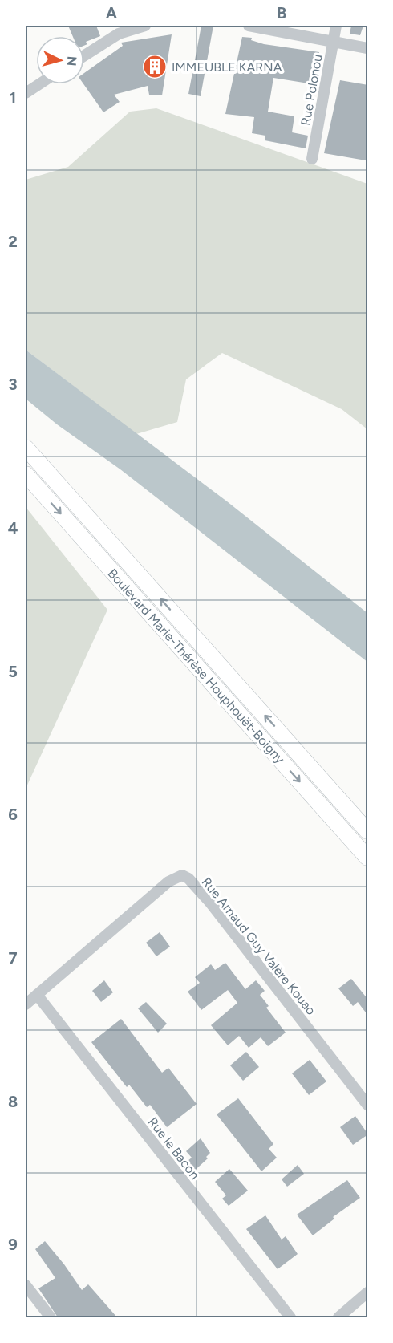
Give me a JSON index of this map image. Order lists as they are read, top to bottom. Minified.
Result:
{"streets":{"main road":["Boulevard Marie-Thérèse Houphouët-Boigny"],"street":["Rue Polonou","Rue Arnaud Guy Valère Kouao","Rue le Bacon"]},"crossings":[["Rue Arnaud Guy Valère Kouao","Rue le Bacon"]],"places":{"building":["IMMEUBLE KARNA"]},"north":"right","grid":{"columns":["A","B"],"rows":["1","2","3","4","5","6","7","8","9"]}}
